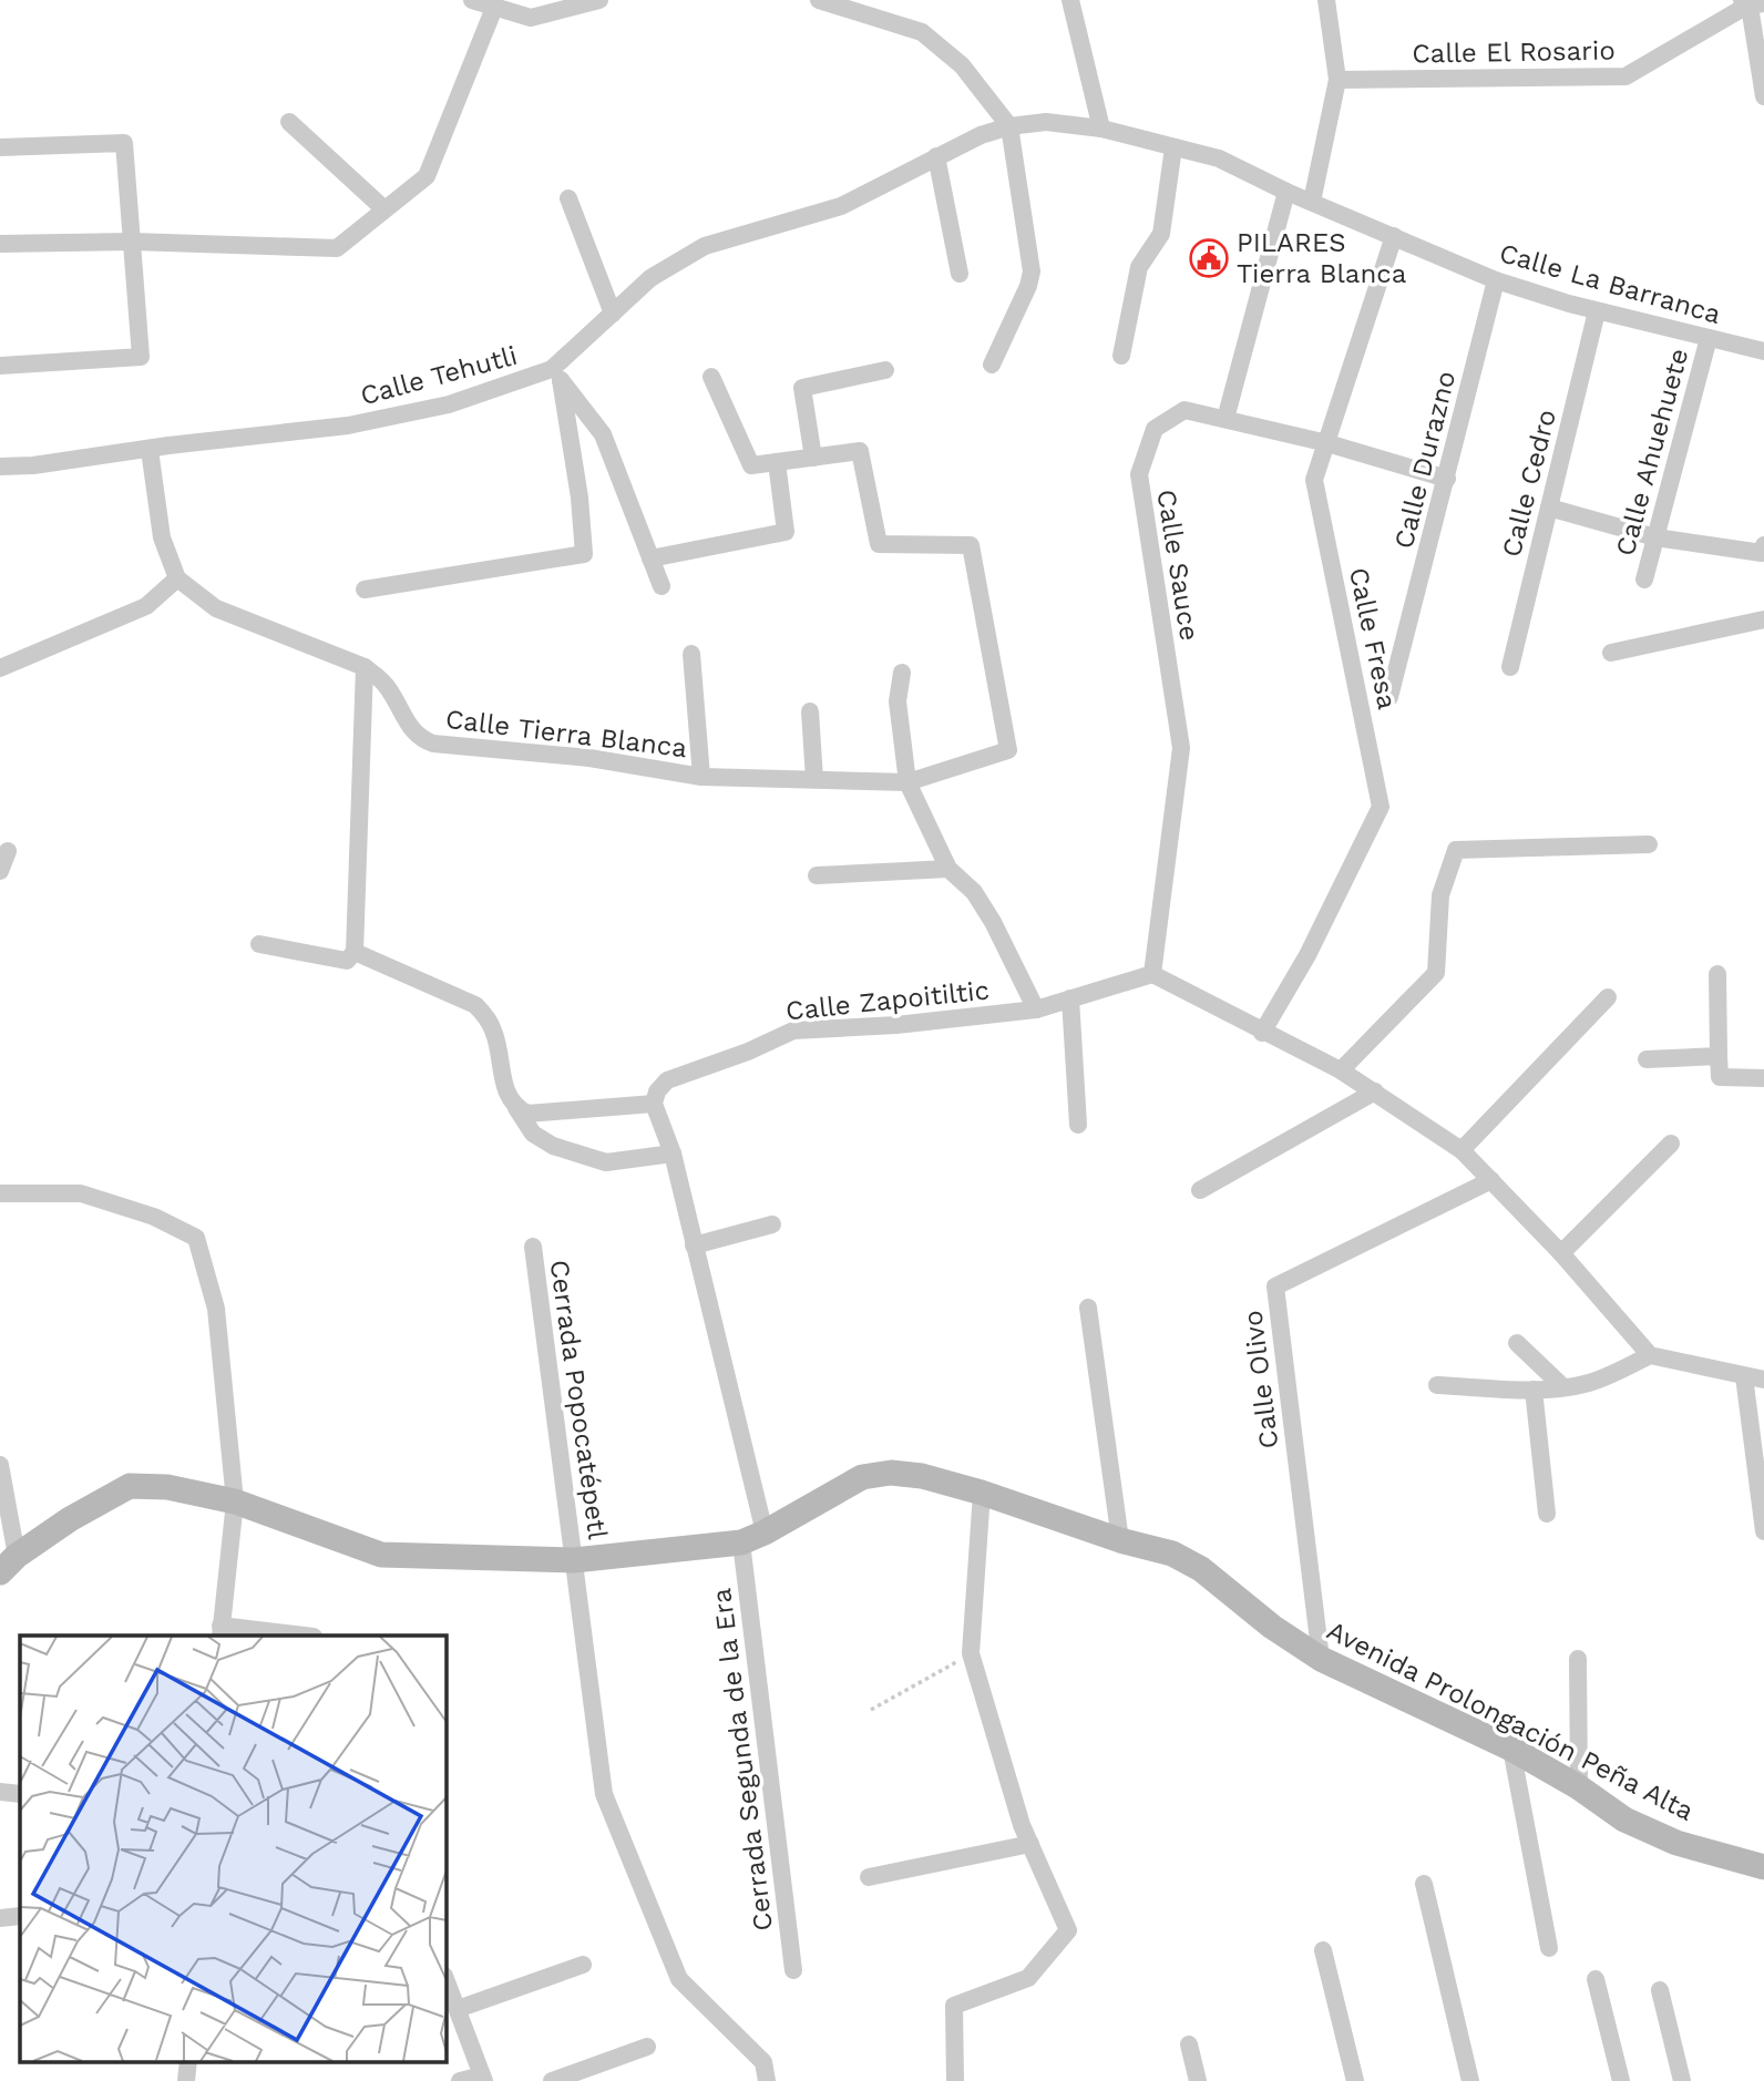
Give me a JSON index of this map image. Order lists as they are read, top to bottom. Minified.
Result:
{"streets":{"street":["Calle El Rosario","Calle La Barranca","Calle Tehutli","Calle Ahuehuete","Calle Durazno","Calle Cedro","Calle Sauce","Calle Fresa","Calle Tierra Blanca","Calle Zapoitiltic","Calle Olivo","Cerrada Popocatépetl","Avenida Prolongación Peña Alta","Cerrada Segunda de la Era"]},"crossings":[["Calle La Barranca","Calle Tehutli"],["Calle La Barranca","Calle Ahuehuete"],["Calle La Barranca","Calle Durazno"],["Calle La Barranca","Calle Cedro"],["Calle La Barranca","Calle Fresa"],["Calle Durazno","Calle Sauce"],["Calle Sauce","Calle Fresa"],["Calle Sauce","Calle Zapoitiltic"],["Calle Olivo","Avenida Prolongación Peña Alta"],["Cerrada Popocatépetl","Avenida Prolongación Peña Alta"],["Avenida Prolongación Peña Alta","Cerrada Segunda de la Era"]],"places":{"public building":["PILARES Tierra Blanca"]}}
